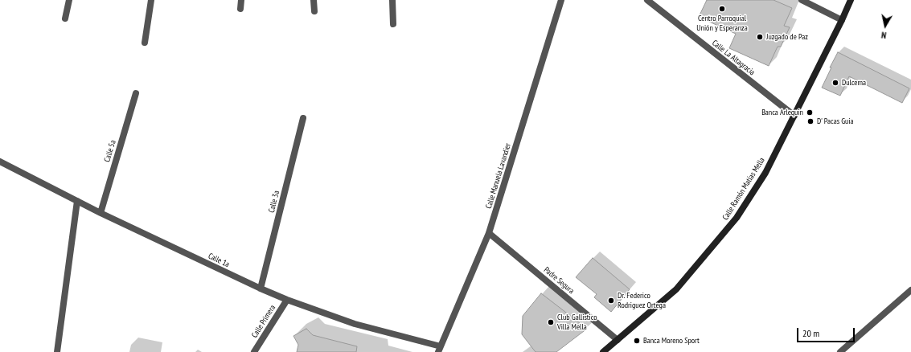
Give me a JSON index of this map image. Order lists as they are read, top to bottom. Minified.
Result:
{"streets":{"main road":["Calle Ramón Matías Mella"],"street":["Calle La Altagracia","Calle 5a","Calle Manuela Lavandier","Calle 3a","Calle 1a","Padre Segura","Calle Primera"]},"crossings":[["Calle La Altagracia","Calle Ramón Matías Mella"],["Calle 5a","Calle 1a"],["Calle Manuela Lavandier","Calle 1a"],["Calle Manuela Lavandier","Padre Segura"],["Calle Ramón Matías Mella","Padre Segura"],["Calle 3a","Calle 1a"],["Calle 1a","Calle Primera"]],"places":["Centro Parroquial Unión y Esperanza","Juzgado de Paz","Dulcema","Banca Arlequin","D' Pacas Guia","Dr. Federico Rodriguez Ortega","Club Gallistico Villa Mella","Banca Moreno Sport"],"scale_bar":"20 m","north":"bottom"}
